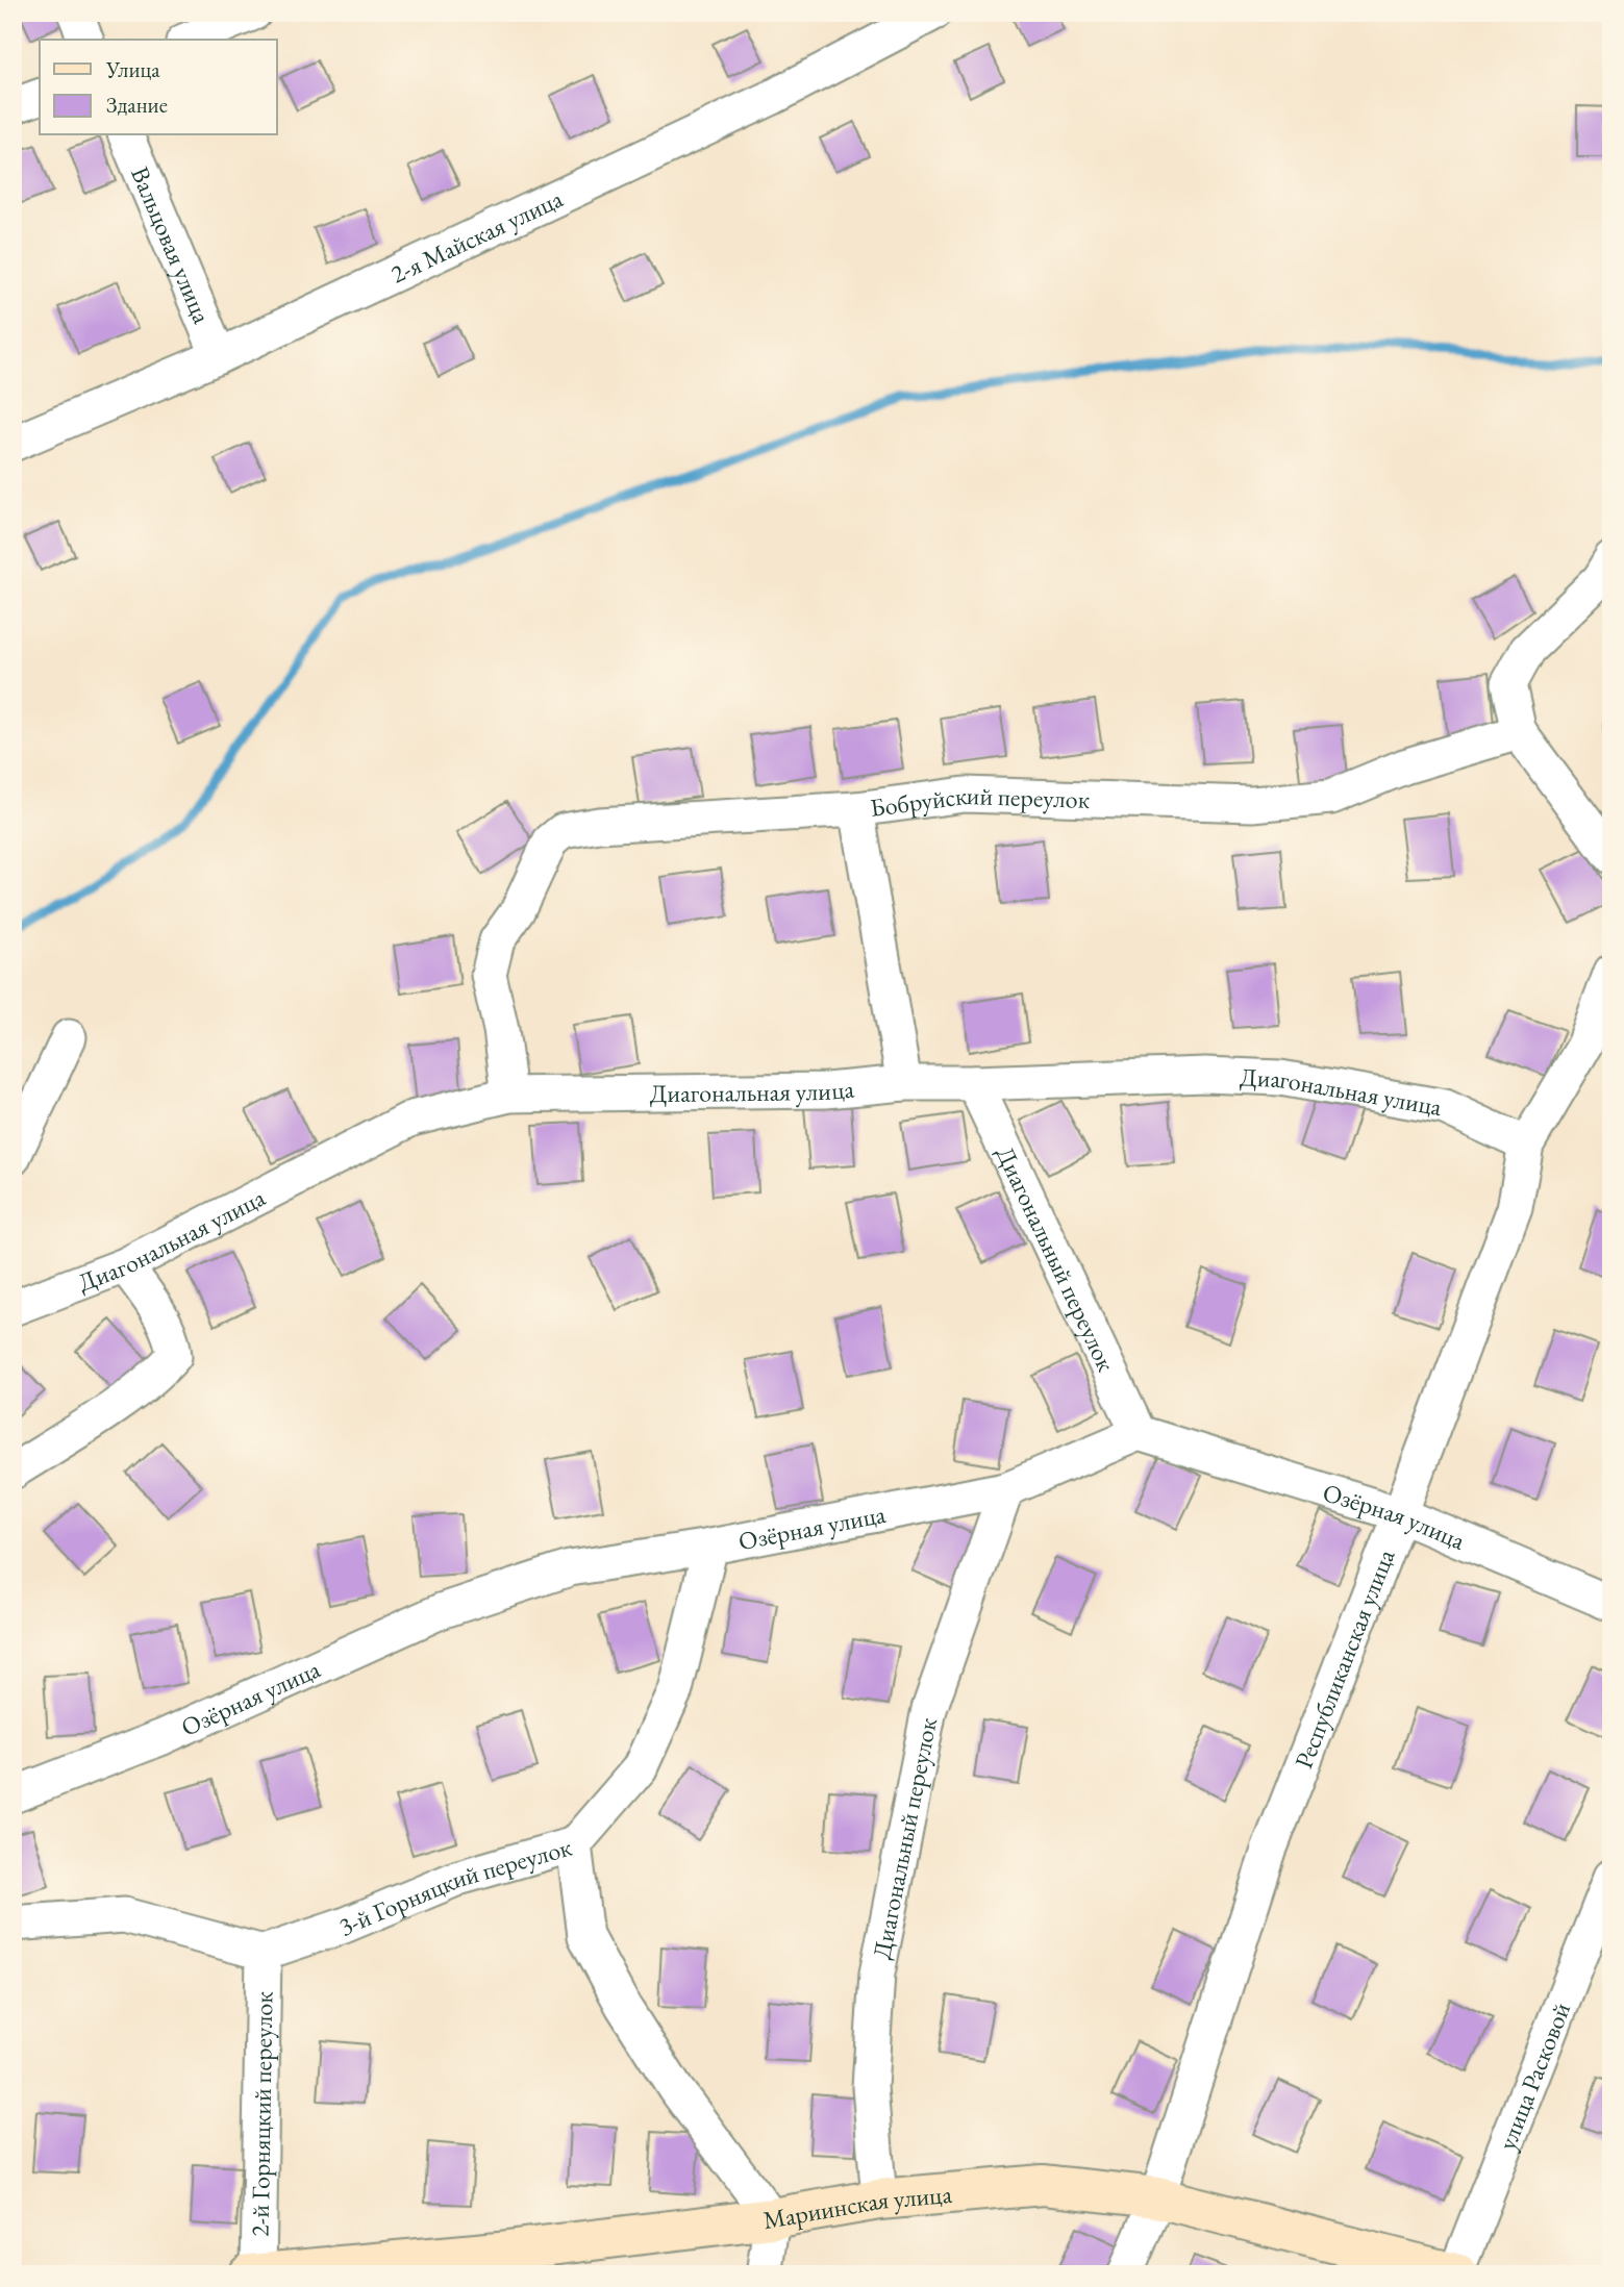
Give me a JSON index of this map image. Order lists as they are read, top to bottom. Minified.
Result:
{"streets":{"main road":["Мариинская улица"],"street":["2-я Майская улица","Вальцовая улица","Бобруйский переулок","Диагональная улица","Диагональный переулок","Озёрная улица","Республиканская улица","3-й Горняцкий переулок","улица Расковой","2-й Горняцкий переулок"]},"crossings":[["2-я Майская улица","Вальцовая улица"],["Бобруйский переулок","Диагональная улица"],["Диагональная улица","Диагональный переулок"],["Диагональная улица","Республиканская улица"],["Диагональный переулок","Озёрная улица"],["Диагональный переулок","Мариинская улица"],["Озёрная улица","Республиканская улица"],["Озёрная улица","3-й Горняцкий переулок"],["Республиканская улица","Мариинская улица"],["3-й Горняцкий переулок","2-й Горняцкий переулок"],["улица Расковой","Мариинская улица"],["2-й Горняцкий переулок","Мариинская улица"]],"legend":["Улица","Здание"]}
